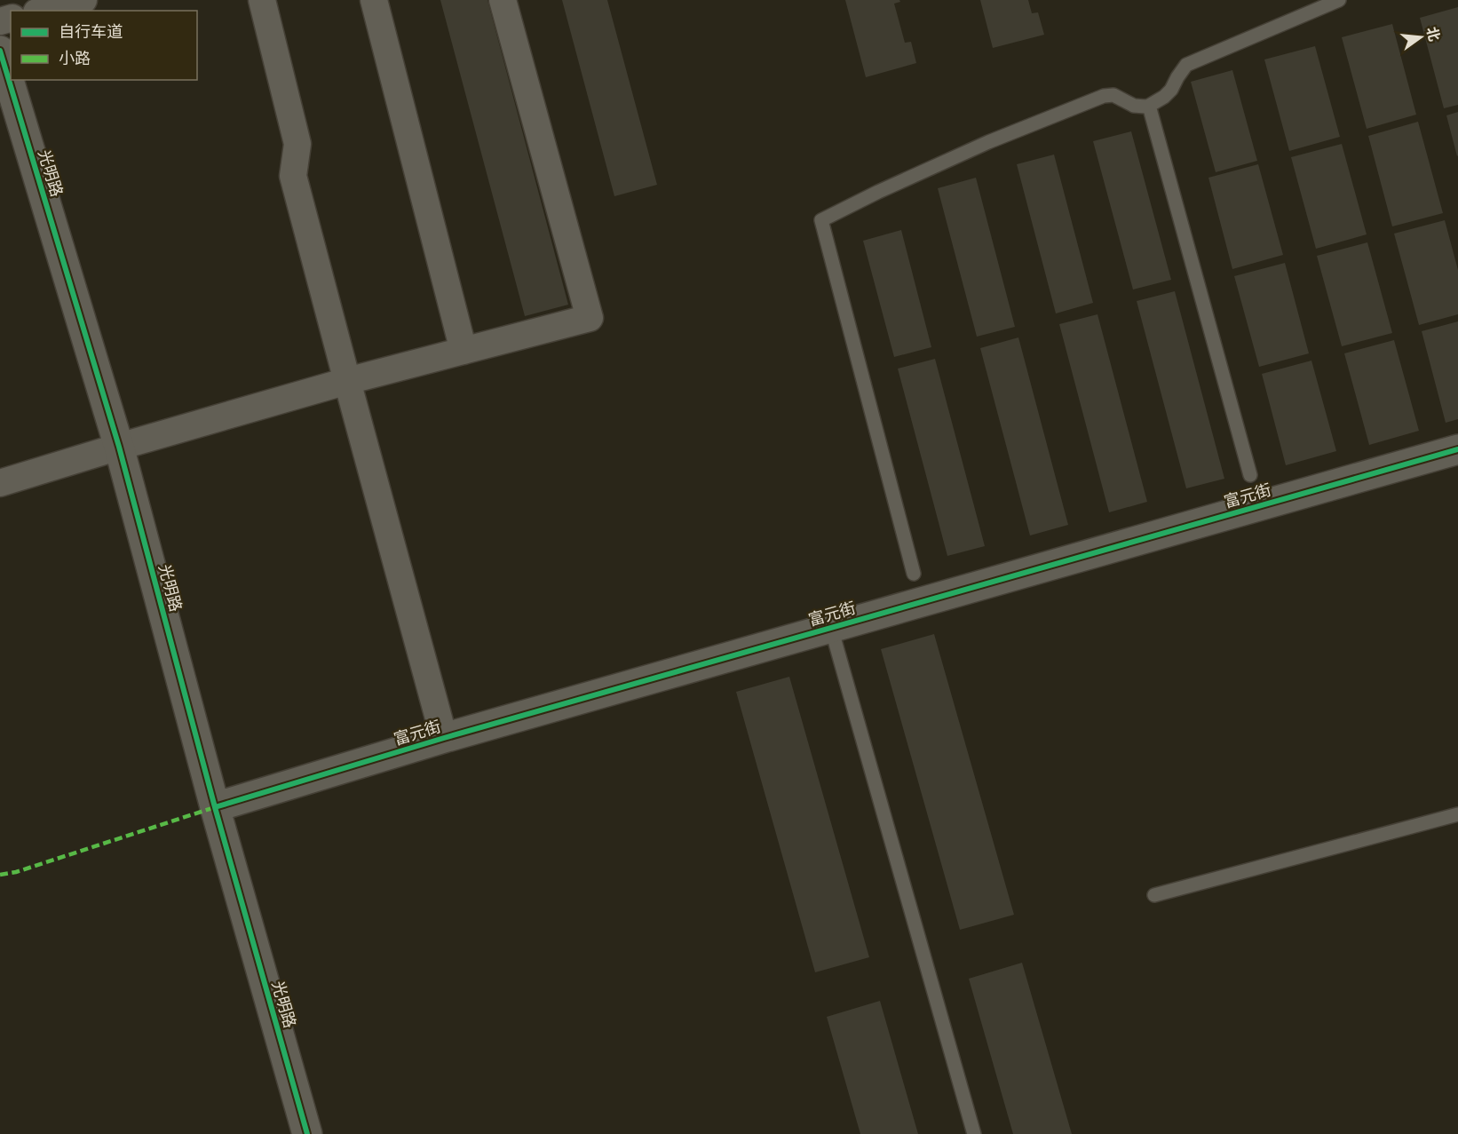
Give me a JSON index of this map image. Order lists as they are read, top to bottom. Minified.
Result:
{"streets":{"street":["光明路","富元街"]},"crossings":[["光明路","富元街"]],"legend":["自行车道","小路"],"north":"right"}
